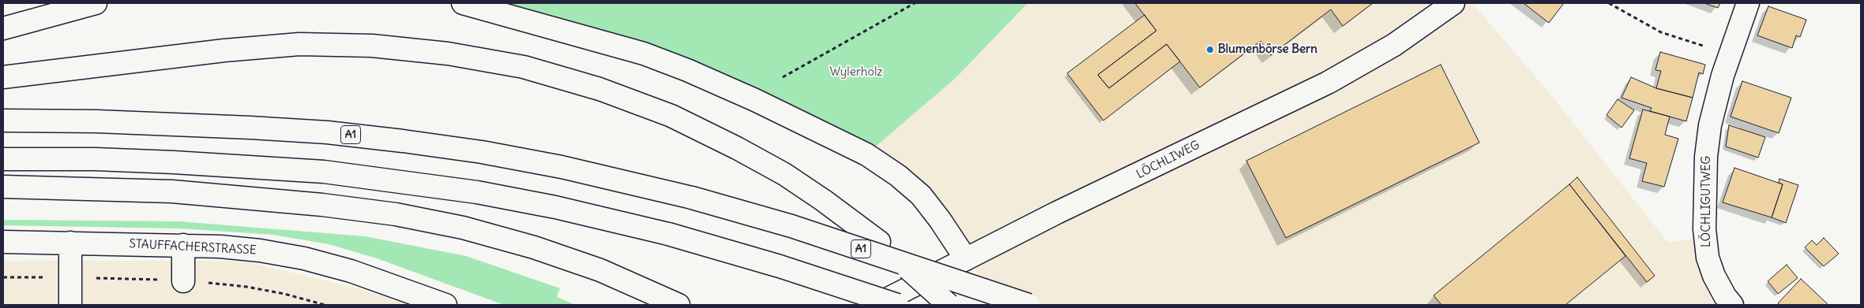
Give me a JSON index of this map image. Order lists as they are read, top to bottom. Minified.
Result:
{"streets":{"main road":["A1","LÖCHLIWEG","LÖCHLIGUTWEG","STAUFFACHERSTRASSE"]},"parks":["Wylerholz"],"places":["Blumenbörse Bern"]}
